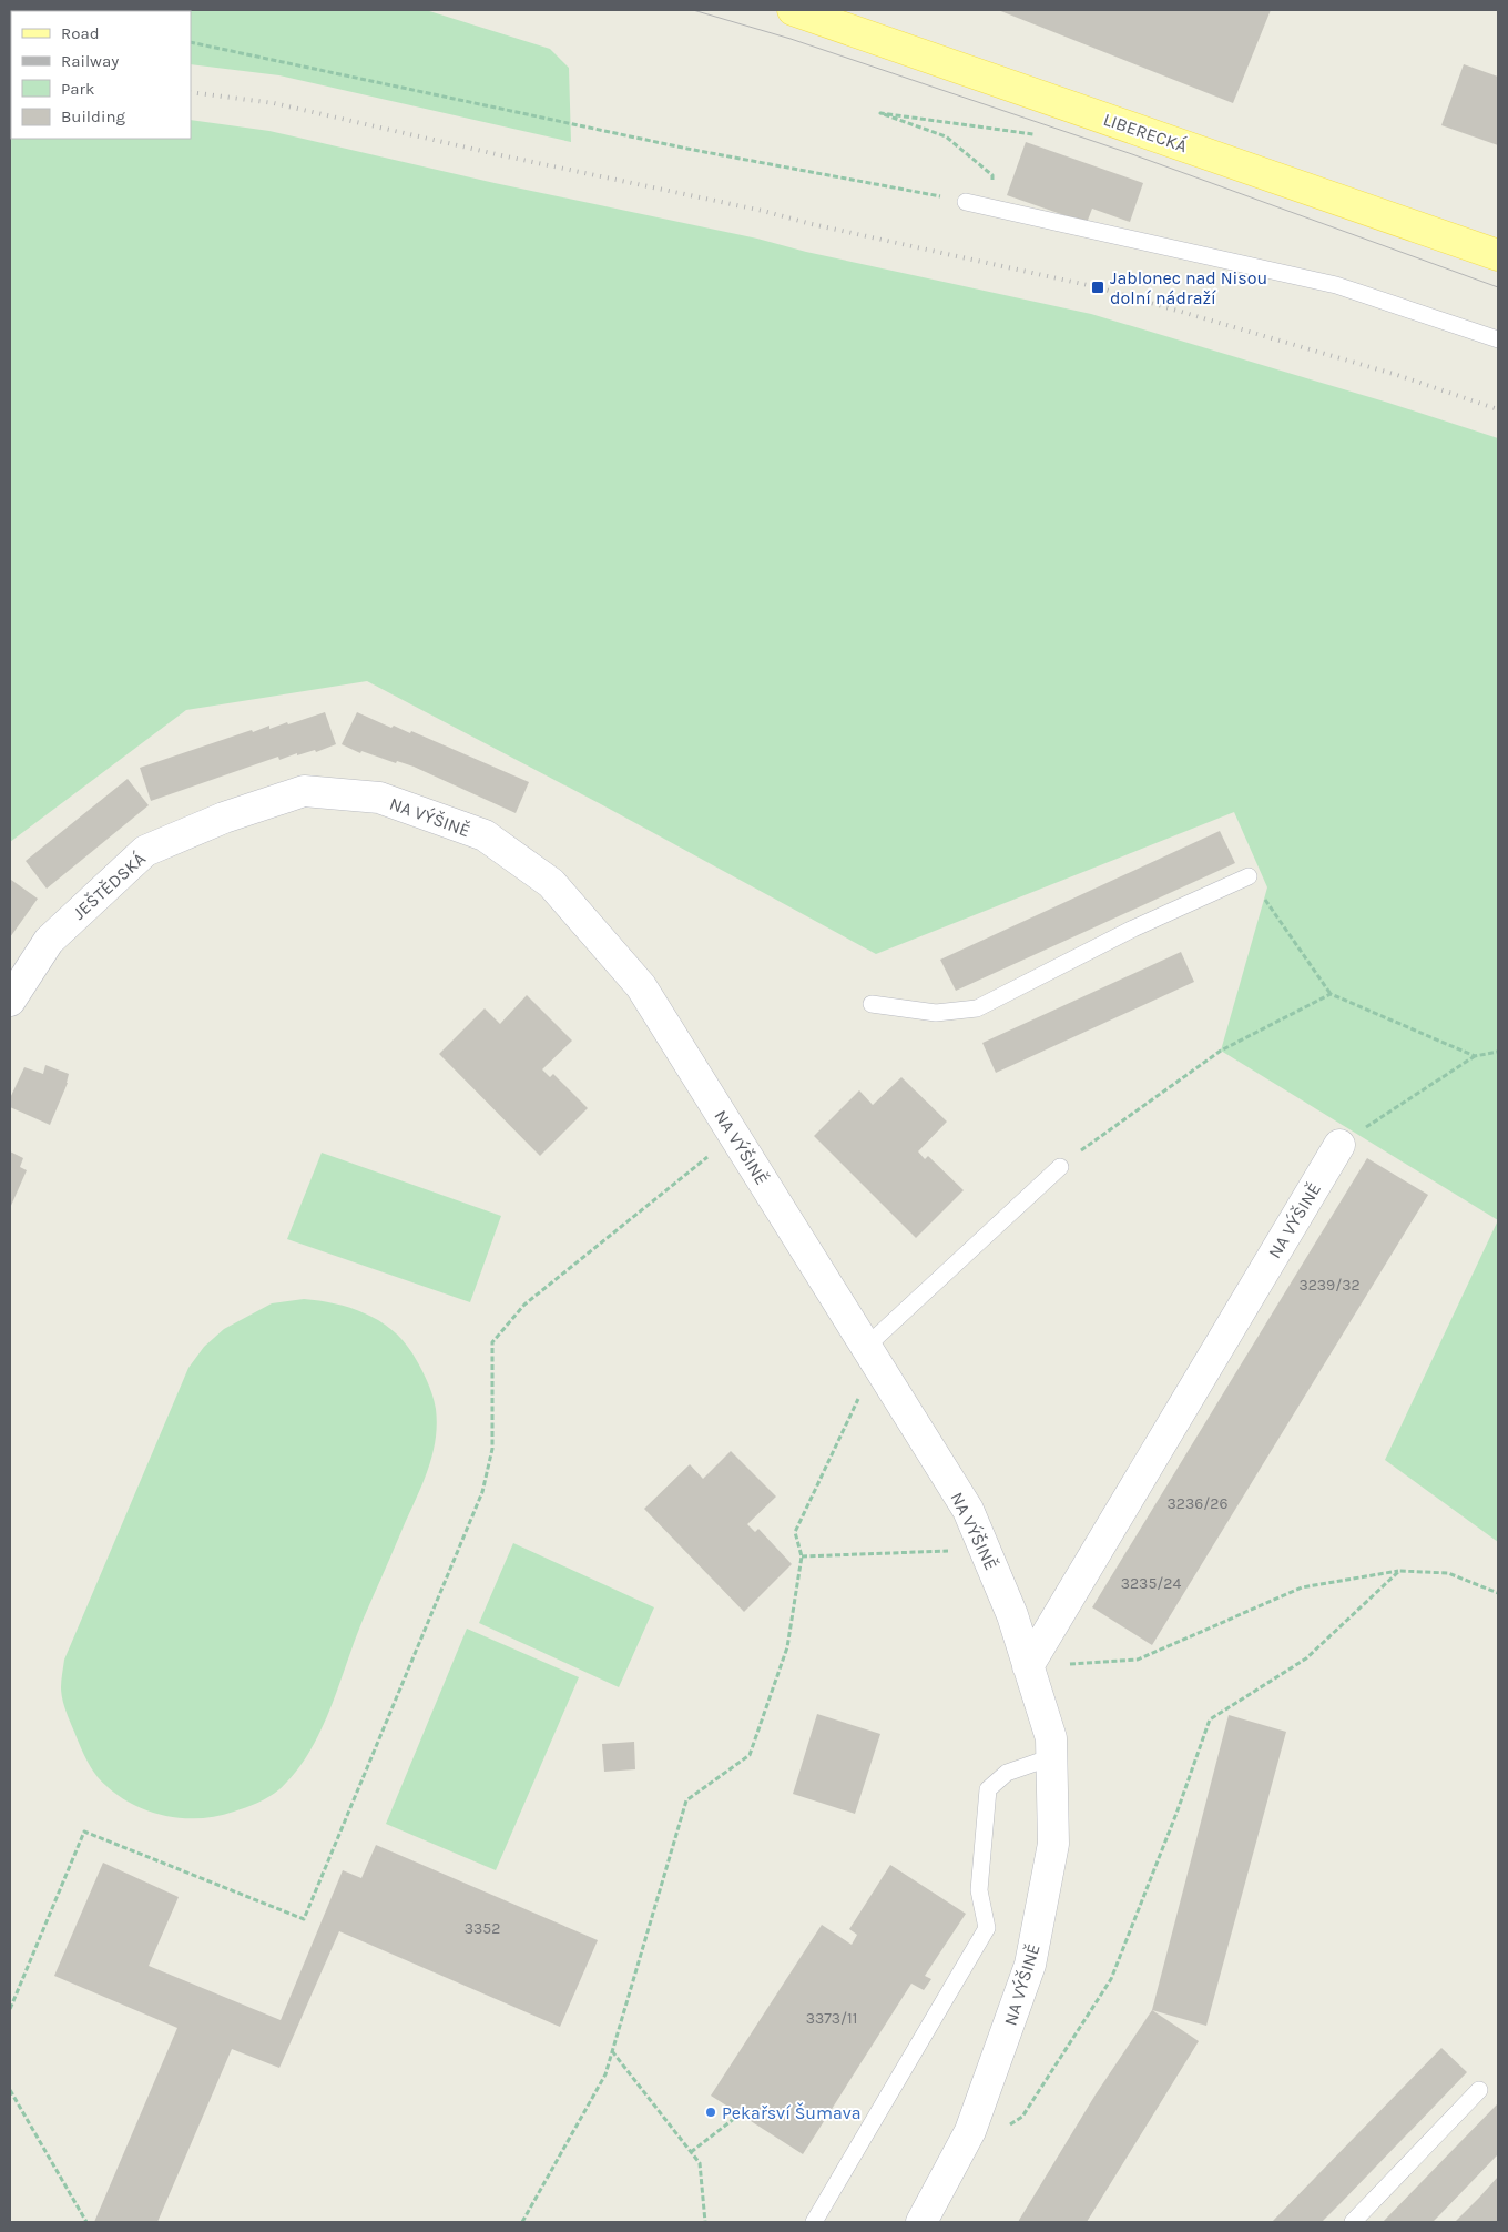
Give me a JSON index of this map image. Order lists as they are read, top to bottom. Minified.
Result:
{"streets":{"main road":["LIBERECKÁ"],"street":["NA VÝŠINĚ","JEŠTĚDSKÁ"]},"crossings":[["NA VÝŠINĚ","JEŠTĚDSKÁ"]],"places":{"transit":["Jablonec nad Nisou dolní nádraží"],"other":["Pekařsví Šumava"]},"house_numbers":["3239/32","3236/26","3235/24","3352","3373/11"],"legend":["Road","Railway","Park","Building"]}
